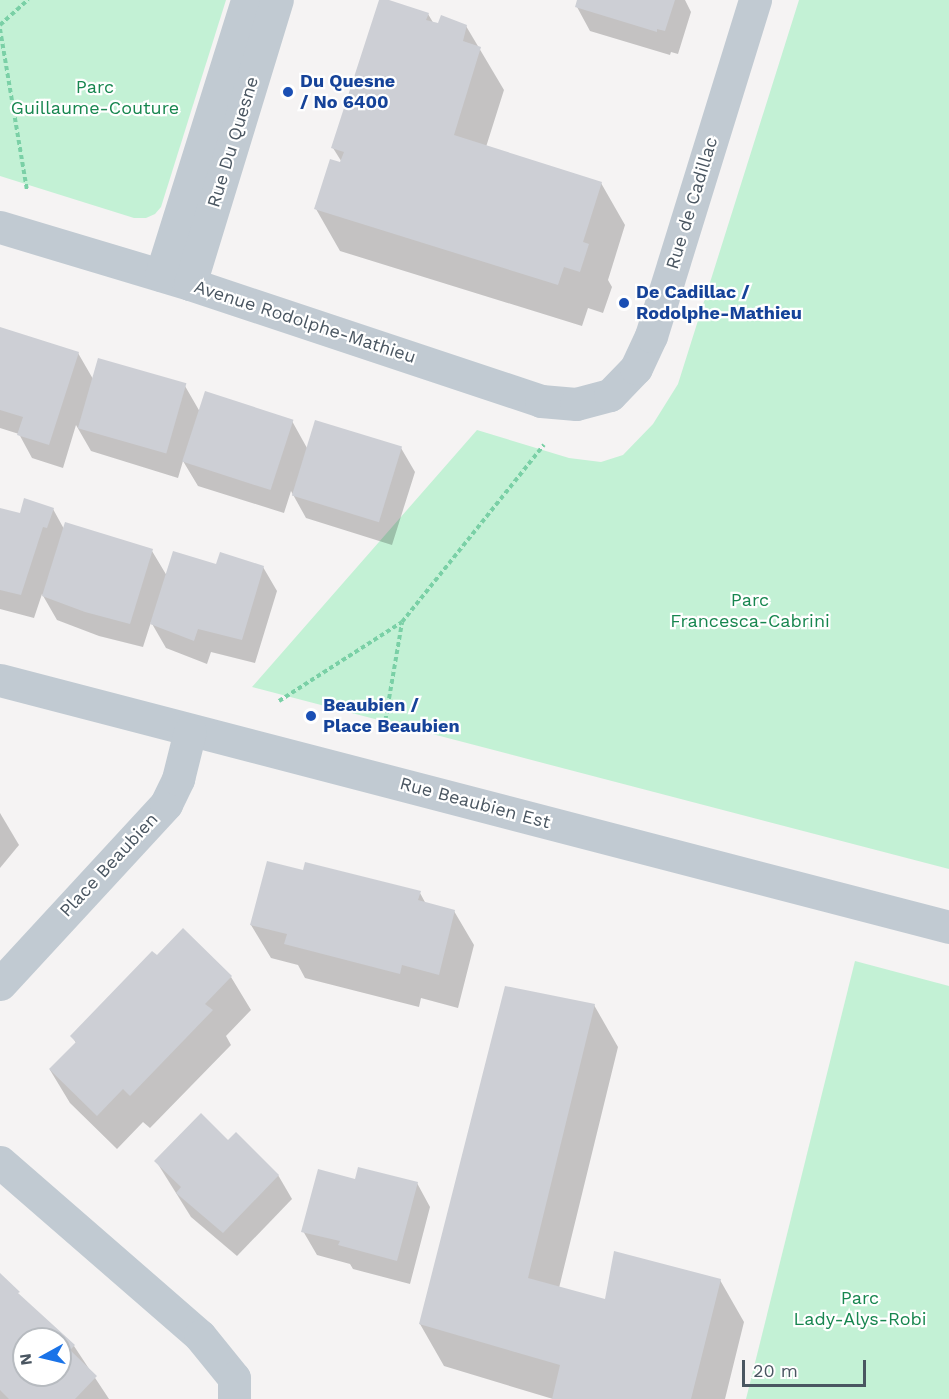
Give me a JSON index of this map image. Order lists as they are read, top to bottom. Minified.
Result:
{"streets":{"street":["Rue Du Quesne","Rue de Cadillac","Avenue Rodolphe-Mathieu","Rue Beaubien Est","Place Beaubien"]},"crossings":[["Rue Du Quesne","Avenue Rodolphe-Mathieu"],["Rue de Cadillac","Avenue Rodolphe-Mathieu"],["Rue Beaubien Est","Place Beaubien"]],"parks":["Parc Guillaume-Couture","Parc Francesca-Cabrini","Parc Lady-Alys-Robi"],"places":["Du Quesne / No 6400","De Cadillac / Rodolphe-Mathieu","Beaubien / Place Beaubien"],"scale_bar":"20 m","north":"left"}
